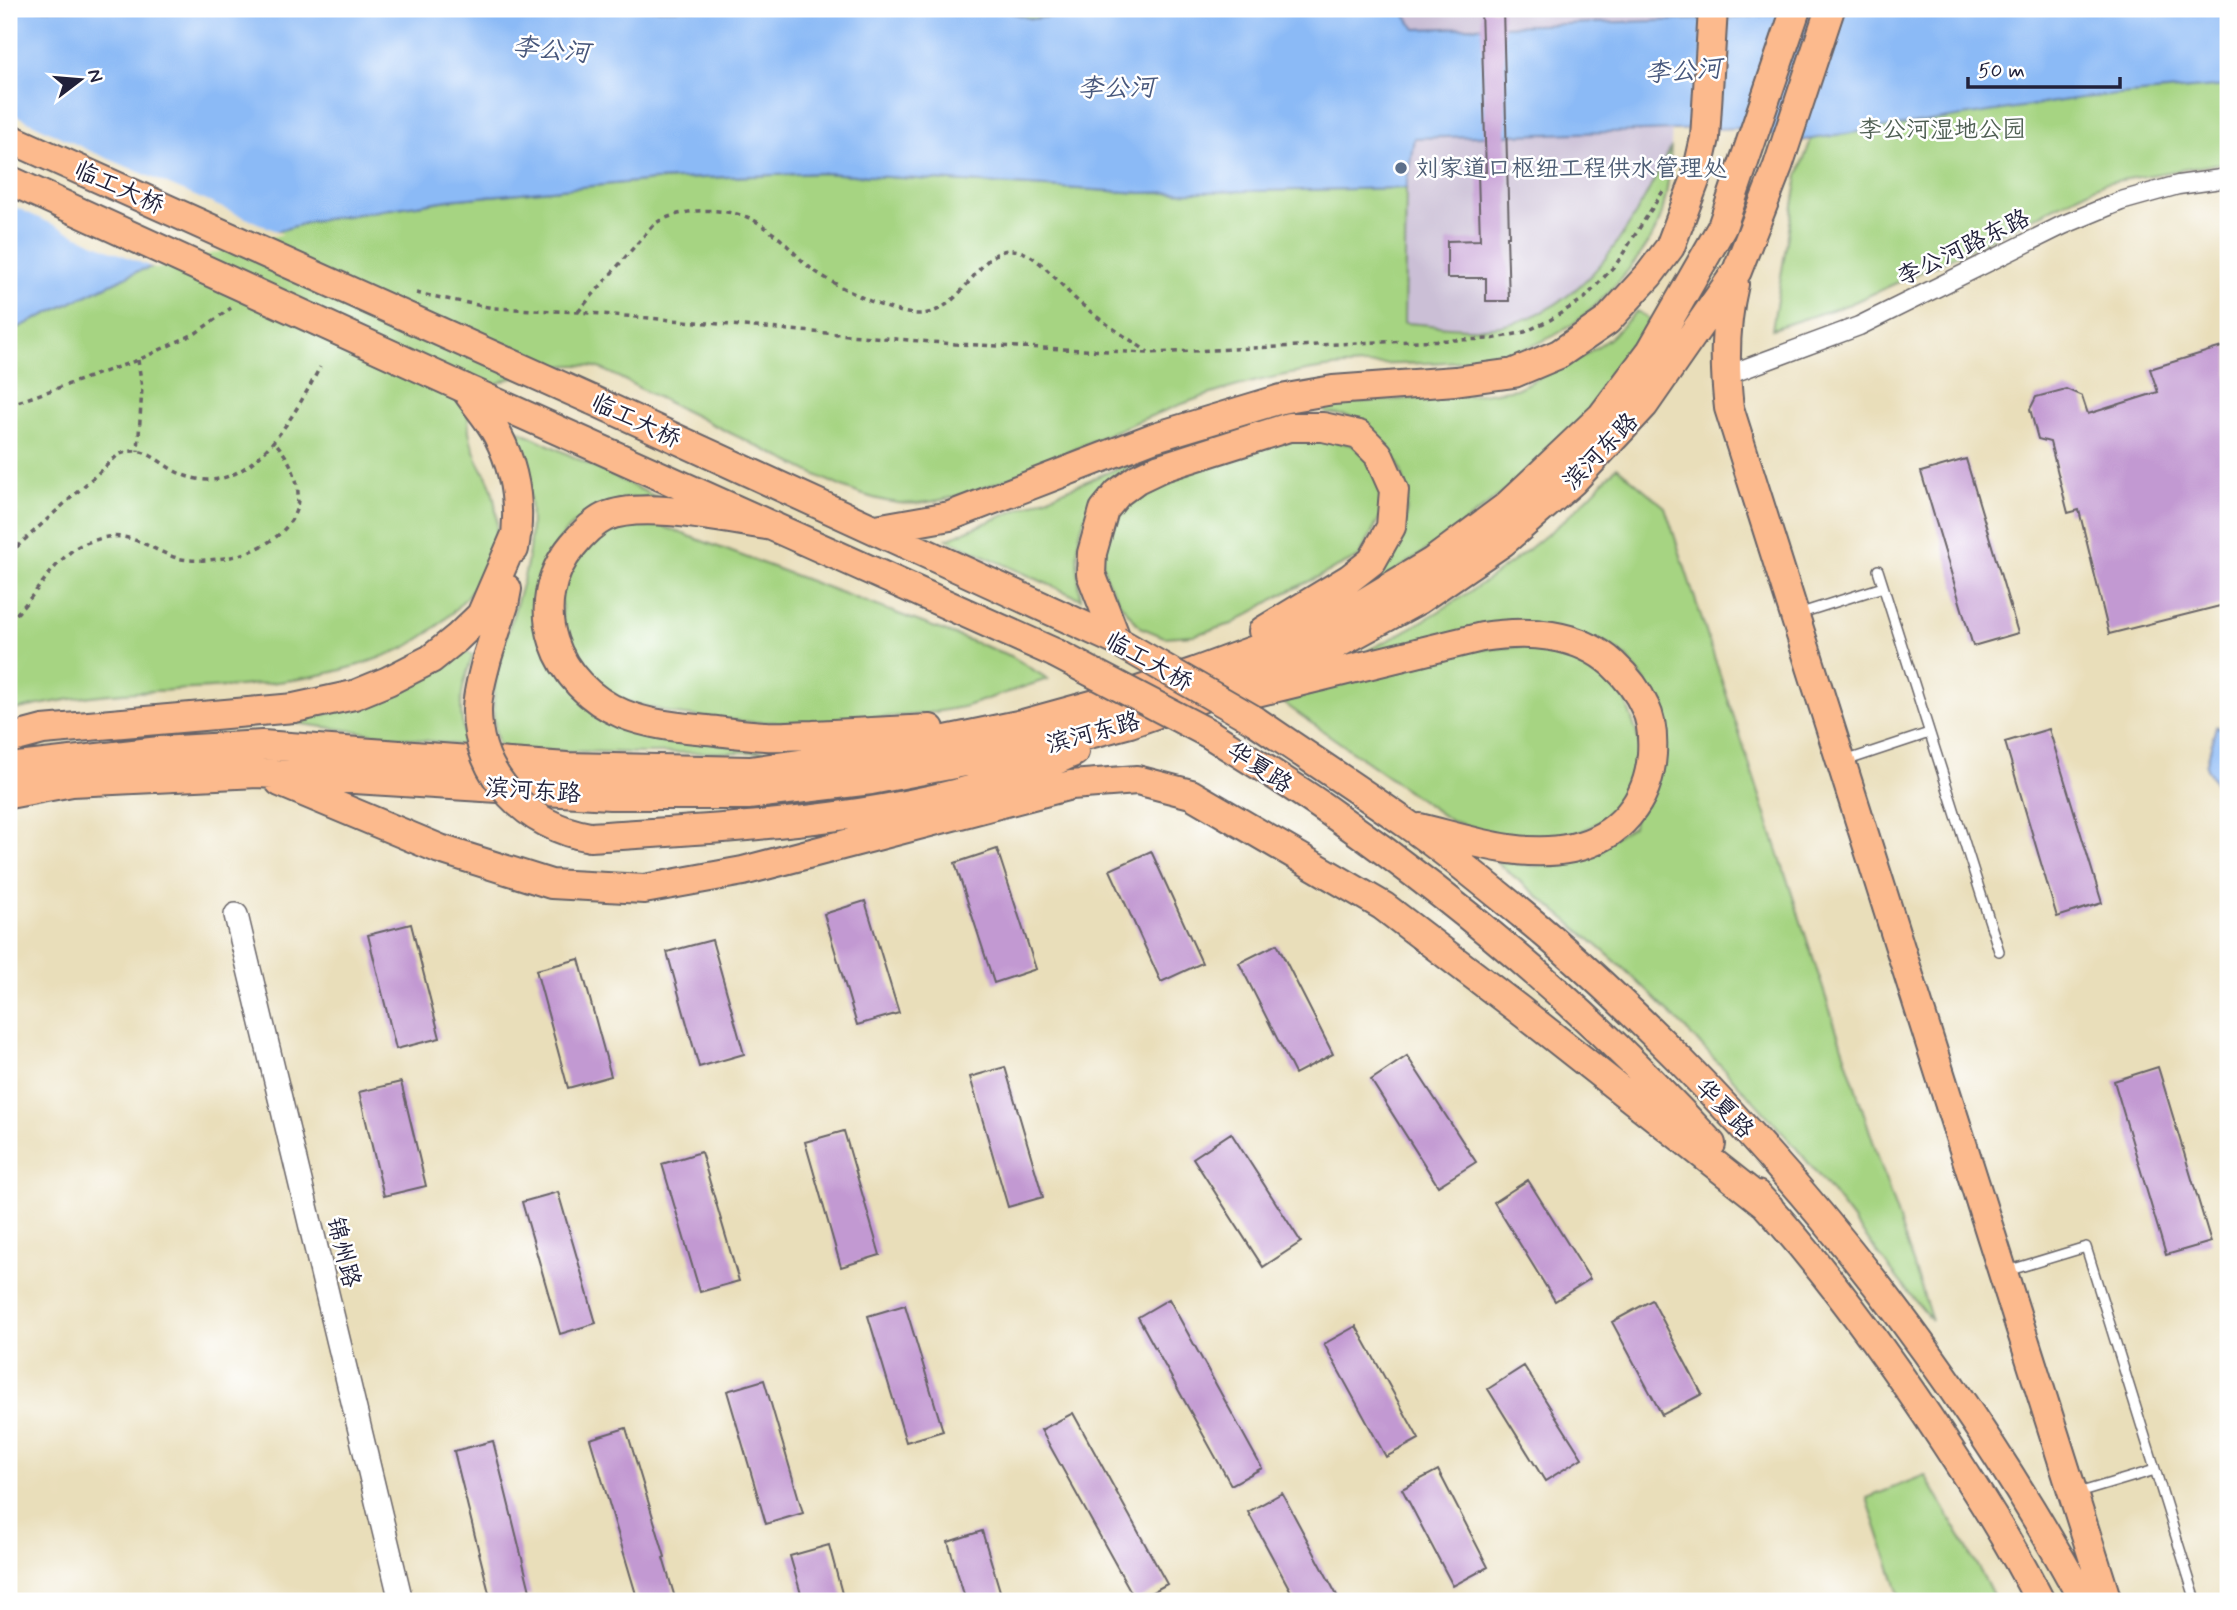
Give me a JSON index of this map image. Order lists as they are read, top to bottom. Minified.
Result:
{"streets":{"main road":["临工大桥","滨河东路","华夏路"],"street":["李公河路东路","锦州路"]},"crossings":[["临工大桥","华夏路"]],"water":["李公河"],"parks":["李公河湿地公园"],"places":["刘家道口枢纽工程供水管理处"],"scale_bar":"50 m","north":"right"}
